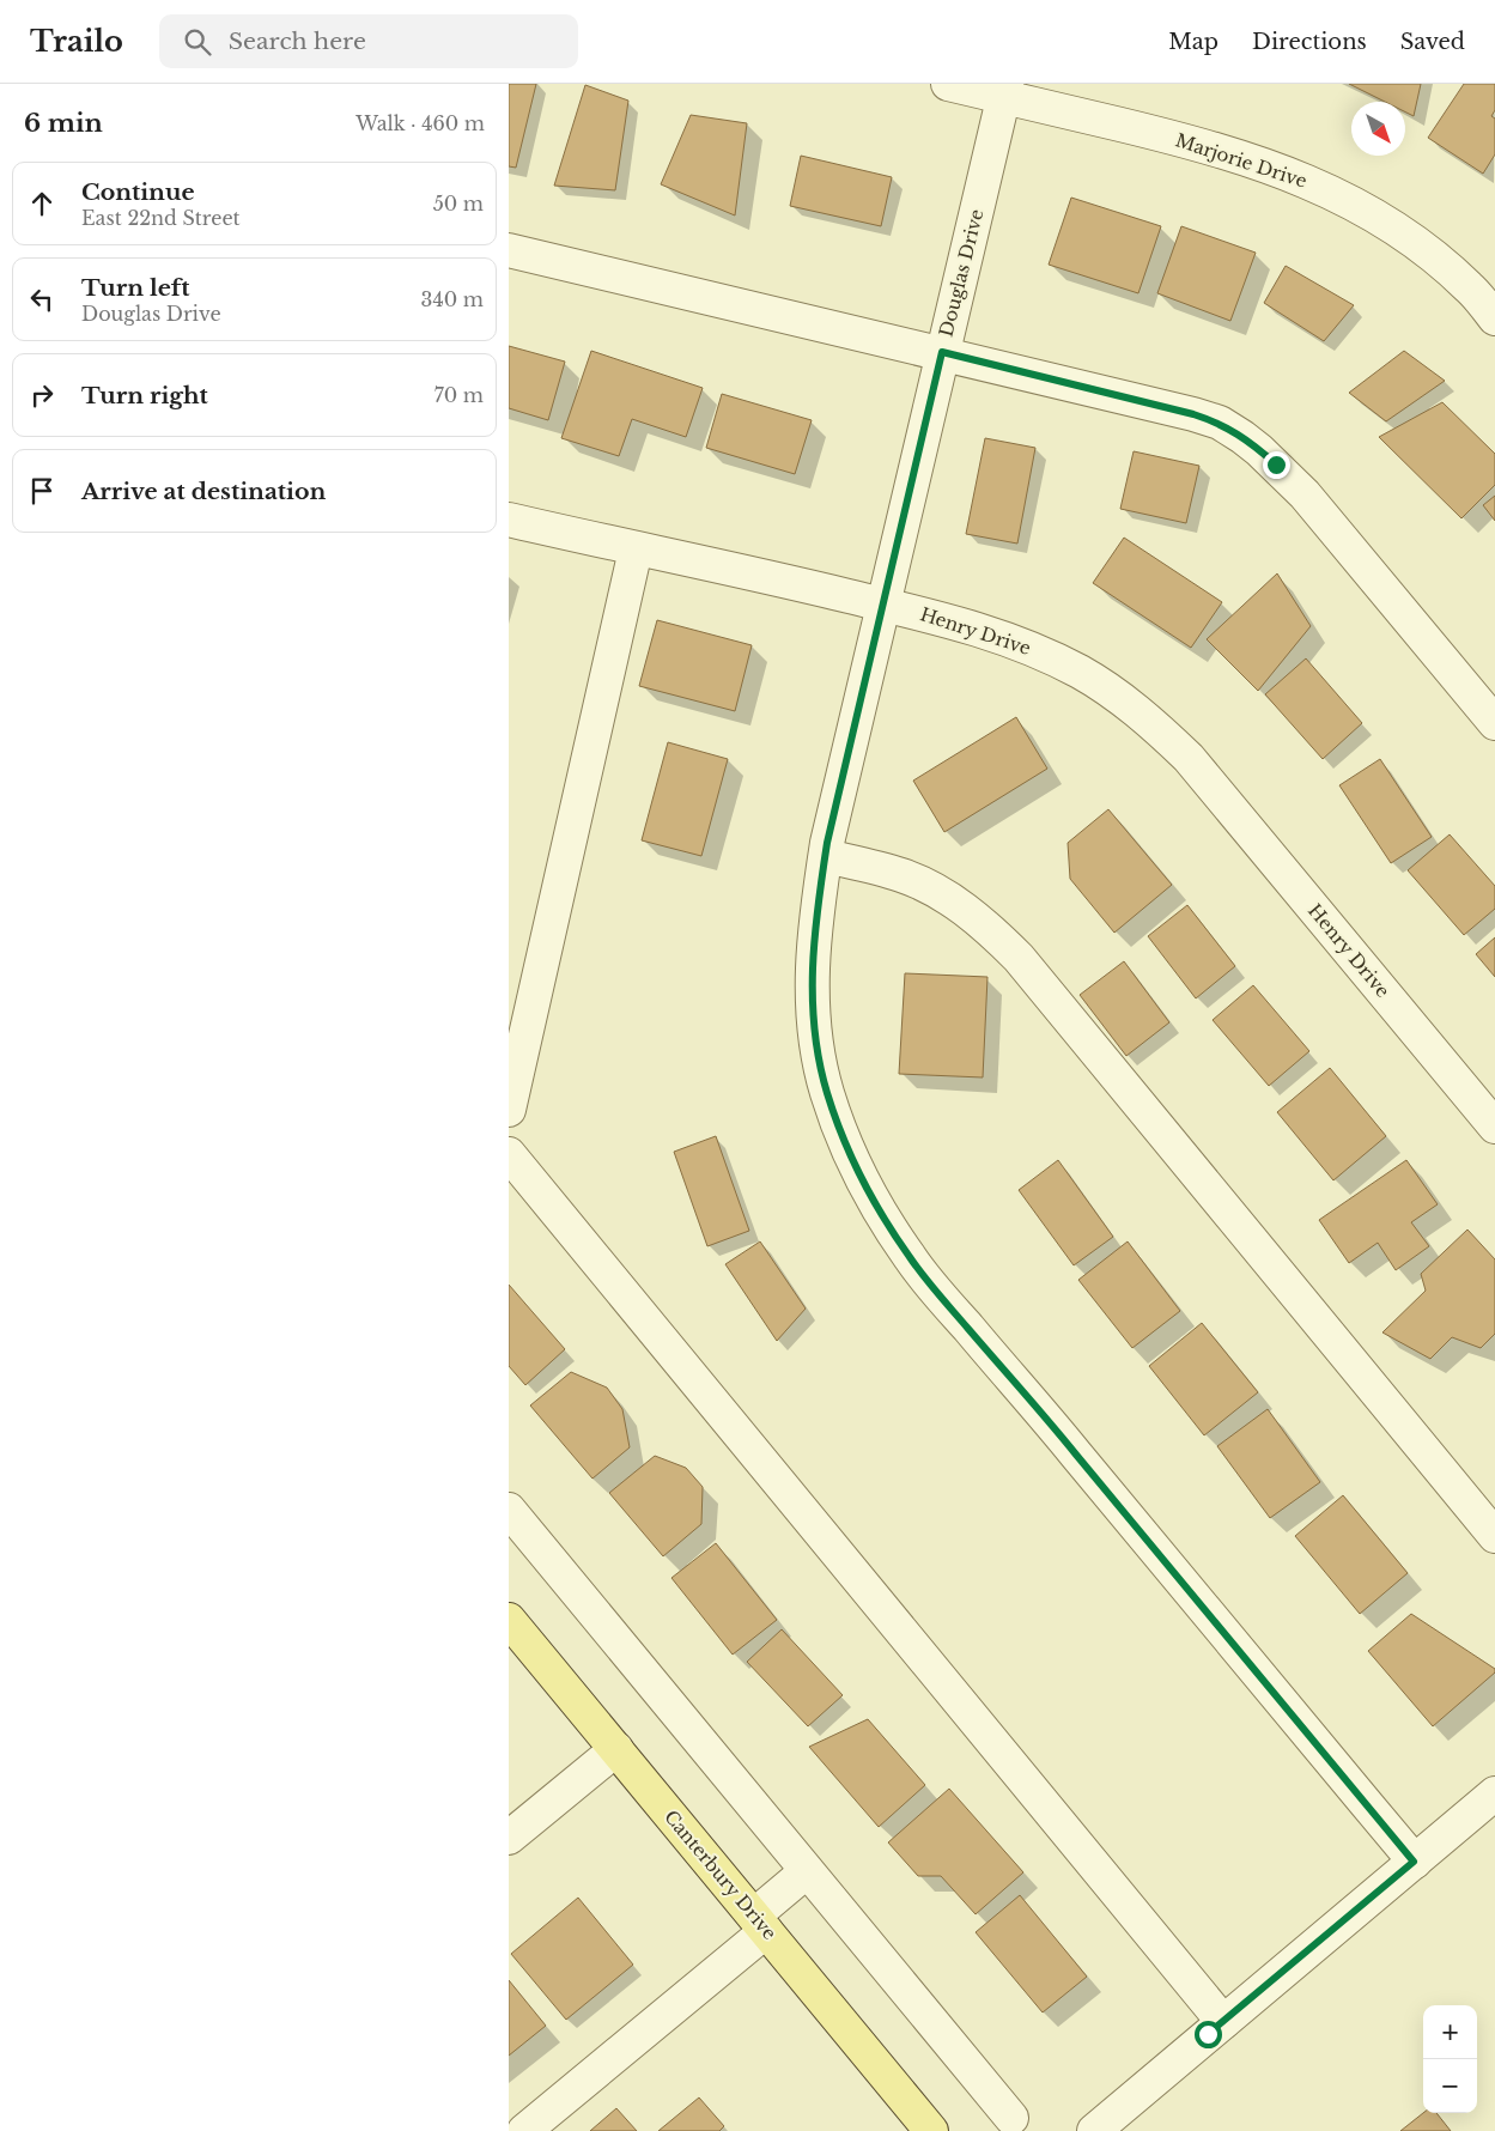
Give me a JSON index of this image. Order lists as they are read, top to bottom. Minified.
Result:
{"streets":{"main road":["Canterbury Drive"],"street":["Marjorie Drive","Douglas Drive","Henry Drive"]},"crossings":[["Marjorie Drive","Douglas Drive"],["Douglas Drive","Henry Drive"]],"north":"bottom right","page":{"header":"Trailo","search":"Search here","nav":["Map","Directions","Saved"],"heading":["6 min","Walk · 460 m"],"list":[["Continue","East 22nd Street","50 m"],["Turn left","Douglas Drive","340 m"],["Turn right","70 m"],"Arrive at destination"],"map_buttons":["+","−"]}}
